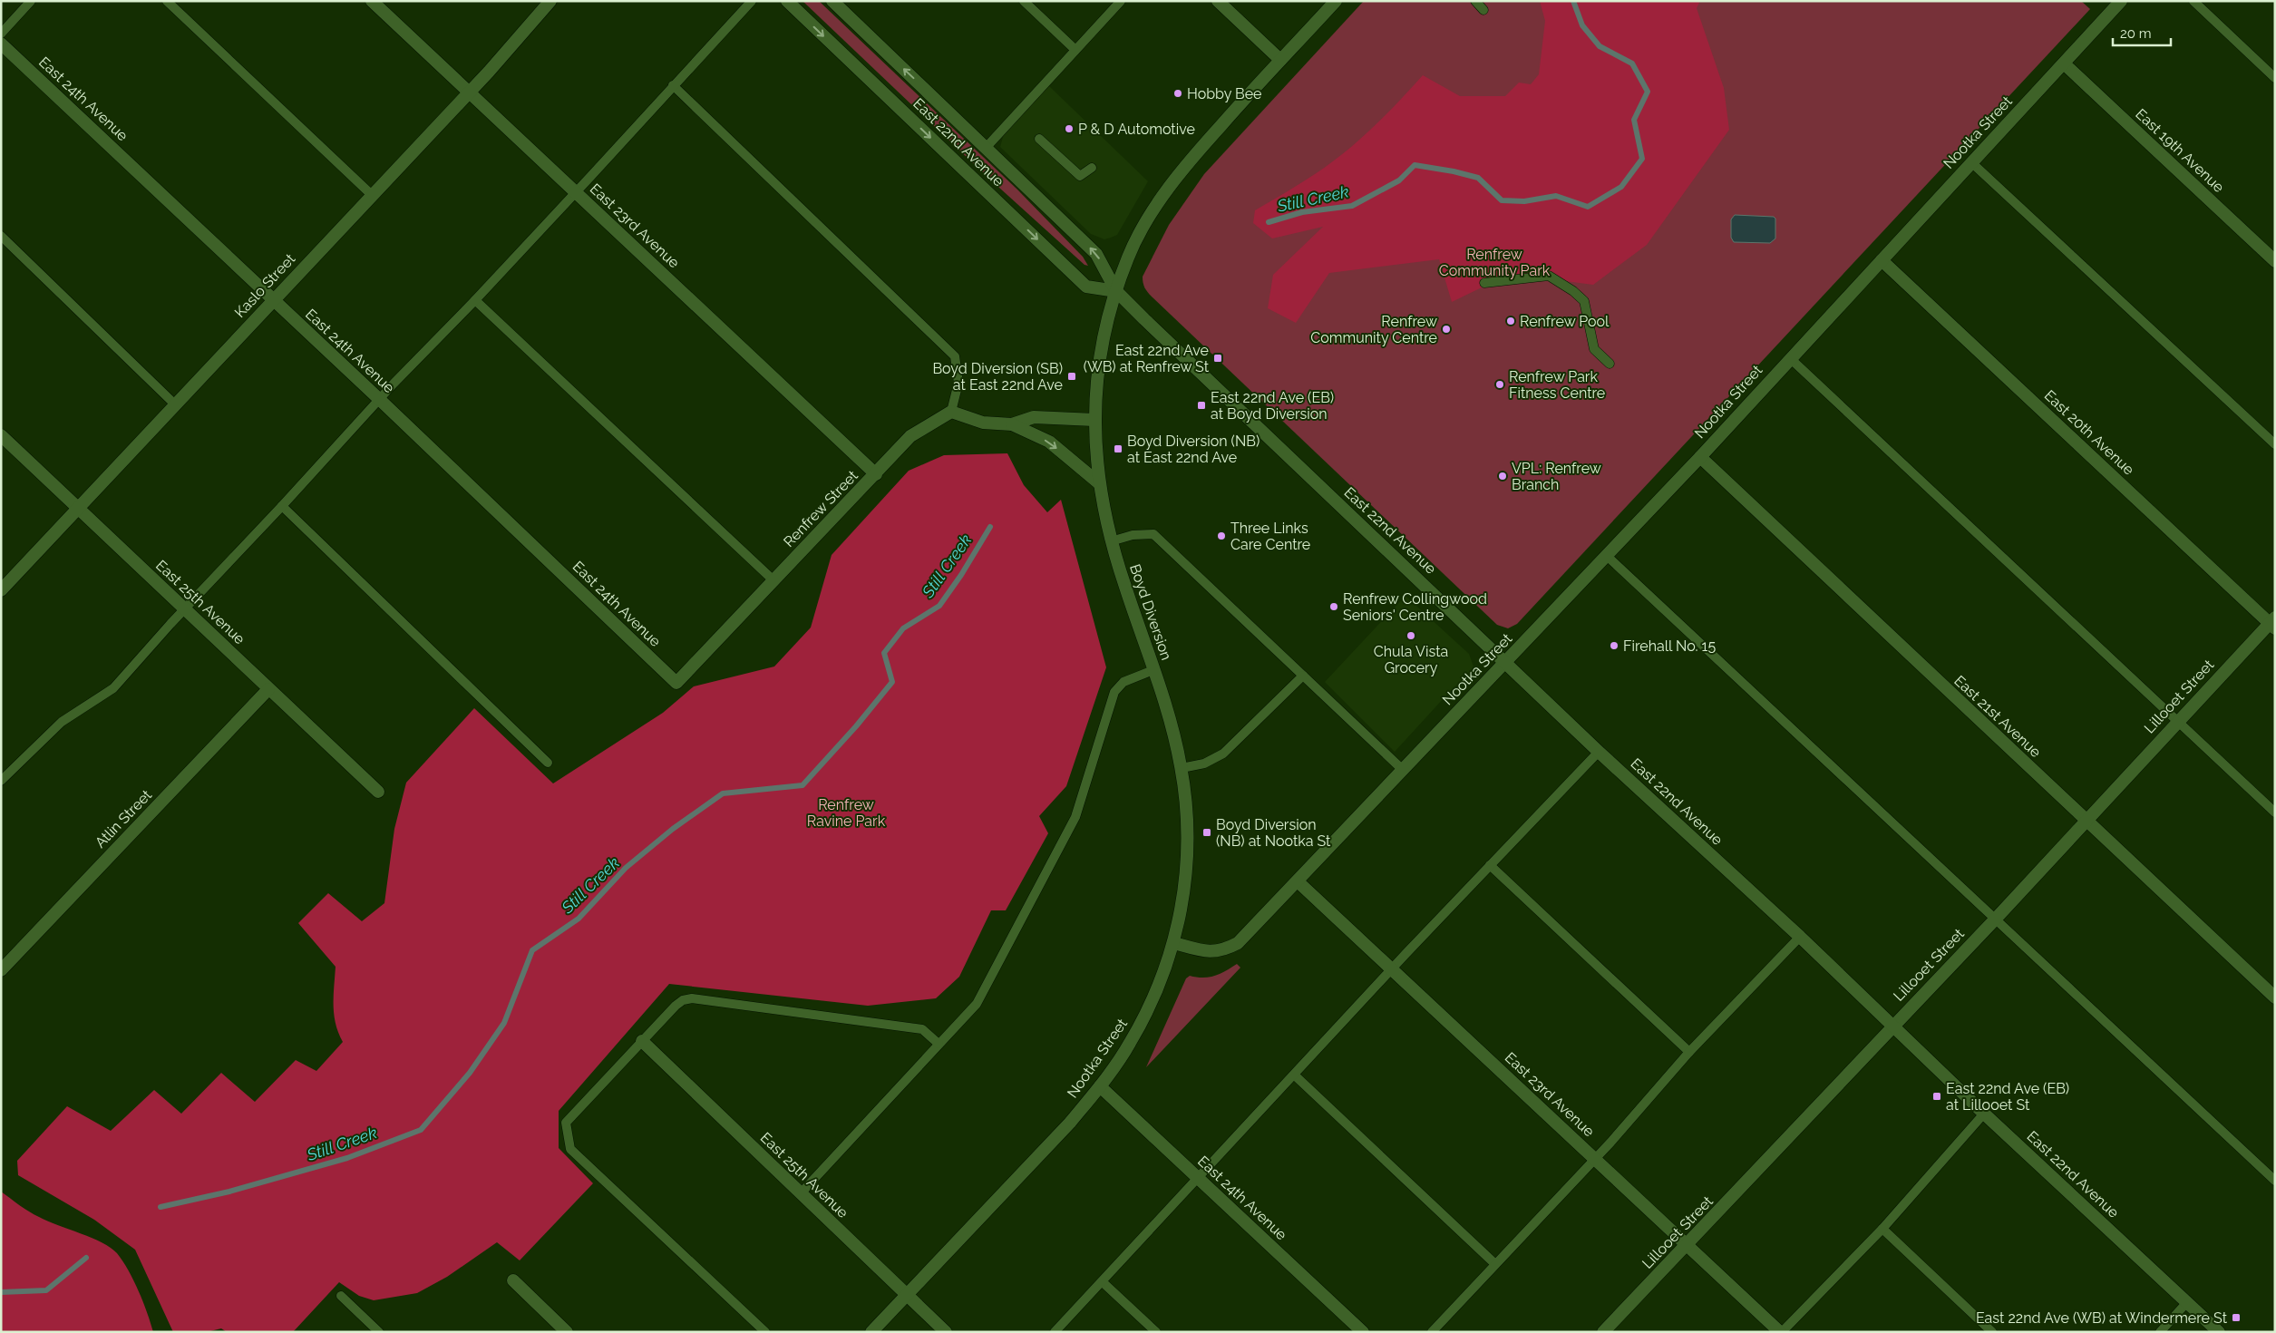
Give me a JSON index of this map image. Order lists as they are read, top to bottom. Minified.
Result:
{"streets":{"street":["East 24th Avenue","Nootka Street","East 22nd Avenue","East 19th Avenue","East 23rd Avenue","Kaslo Street","East 20th Avenue","Renfrew Street","East 25th Avenue","Boyd Diversion","Lillooet Street","East 21st Avenue","Atlin Street"]},"crossings":[["East 24th Avenue","Nootka Street"],["East 24th Avenue","Kaslo Street"],["East 24th Avenue","Renfrew Street"],["Nootka Street","East 22nd Avenue"],["Nootka Street","East 19th Avenue"],["Nootka Street","East 23rd Avenue"],["Nootka Street","East 20th Avenue"],["Nootka Street","East 25th Avenue"],["Nootka Street","Boyd Diversion"],["Nootka Street","East 21st Avenue"],["East 22nd Avenue","Boyd Diversion"],["East 22nd Avenue","Lillooet Street"],["East 23rd Avenue","Kaslo Street"],["East 23rd Avenue","Renfrew Street"],["East 23rd Avenue","Lillooet Street"],["Kaslo Street","East 25th Avenue"],["East 20th Avenue","Lillooet Street"],["East 25th Avenue","Atlin Street"],["Lillooet Street","East 21st Avenue"]],"water":["Still Creek"],"parks":["Renfrew Community Park","Renfrew Ravine Park"],"places":{"other":["Hobby Bee","P & D Automotive","Renfrew Pool","Renfrew Community Centre","Renfrew Park Fitness Centre","VPL: Renfrew Branch","Three Links Care Centre","Renfrew Collingwood Seniors' Centre","Chula Vista Grocery","Firehall No. 15"],"transit":["East 22nd Ave (WB) at Renfrew St","Boyd Diversion (SB) at East 22nd Ave","East 22nd Ave (EB) at Boyd Diversion","Boyd Diversion (NB) at East 22nd Ave","Boyd Diversion (NB) at Nootka St","East 22nd Ave (EB) at Lillooet St","East 22nd Ave (WB) at Windermere St"]},"scale_bar":"20 m"}
